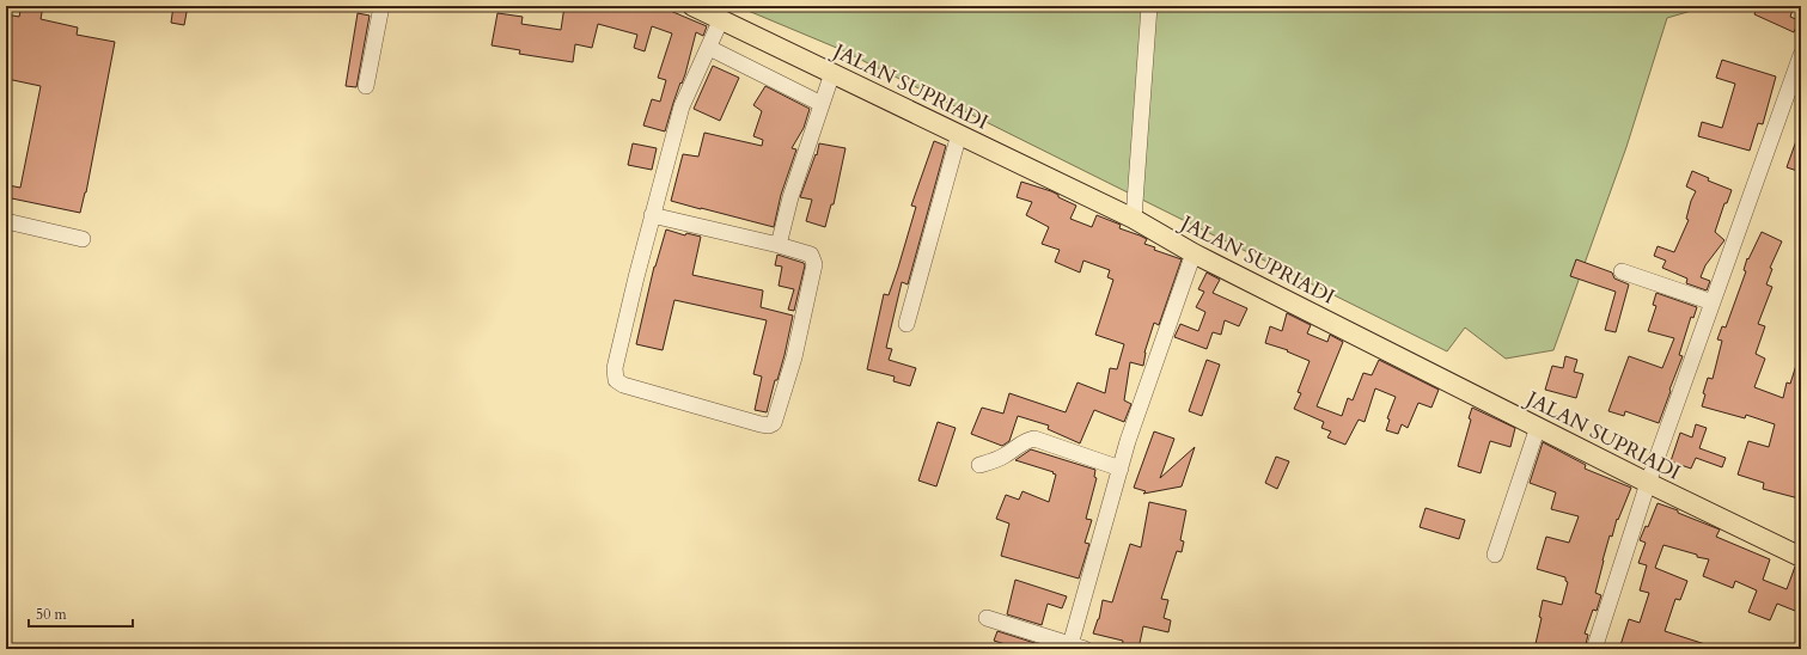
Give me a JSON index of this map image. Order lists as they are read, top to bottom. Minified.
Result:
{"streets":{"main road":["JALAN SUPRIADI"]},"scale_bar":"50 m"}
